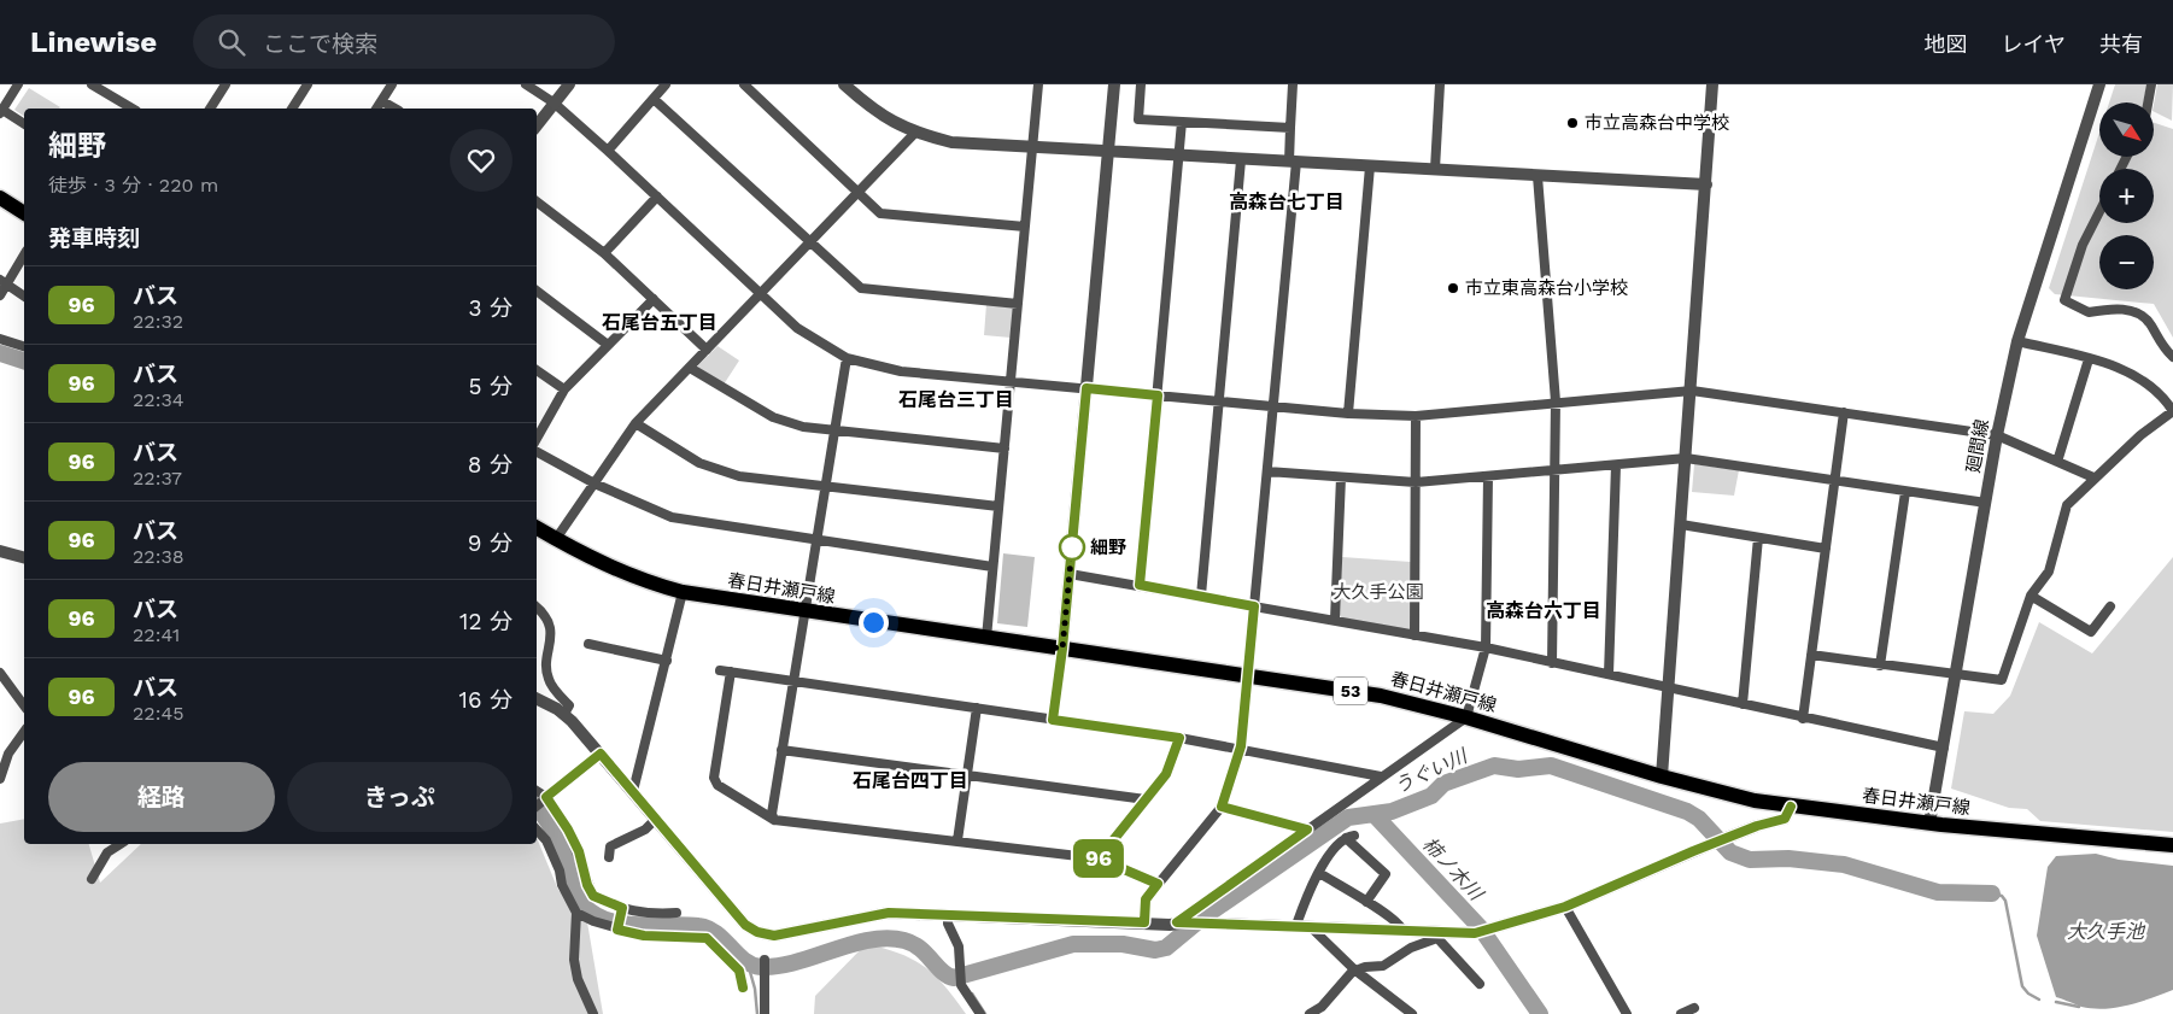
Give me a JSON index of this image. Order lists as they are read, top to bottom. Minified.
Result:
{"streets":{"main road":["春日井瀬戸線","53"],"street":["廻間線"]},"crossings":[["廻間線","春日井瀬戸線"]],"districts":["高森台七丁目","石尾台五丁目","石尾台三丁目","高森台六丁目","石尾台四丁目"],"water":["うぐい川","柿ノ木川","大久手池"],"parks":["大久手公園"],"places":["市立高森台中学校","市立東高森台小学校","細野"],"lines":["bus line 96"],"north":"bottom right","page":{"header":"Linewise","search":"ここで検索","nav":["地図","レイヤ","共有"],"on_map":"96","map_buttons":["+","−"],"heading":[["細野","徒歩 · 3 分 · 220 m"],"発車時刻"],"list":[{"mark":"96","name":"バス","note":"22:32","value":"3 分"},{"mark":"96","name":"バス","note":"22:34","value":"5 分"},{"mark":"96","name":"バス","note":"22:37","value":"8 分"},{"mark":"96","name":"バス","note":"22:38","value":"9 分"},{"mark":"96","name":"バス","note":"22:41","value":"12 分"},{"mark":"96","name":"バス","note":"22:45","value":"16 分"}],"buttons":["経路","きっぷ"]}}
